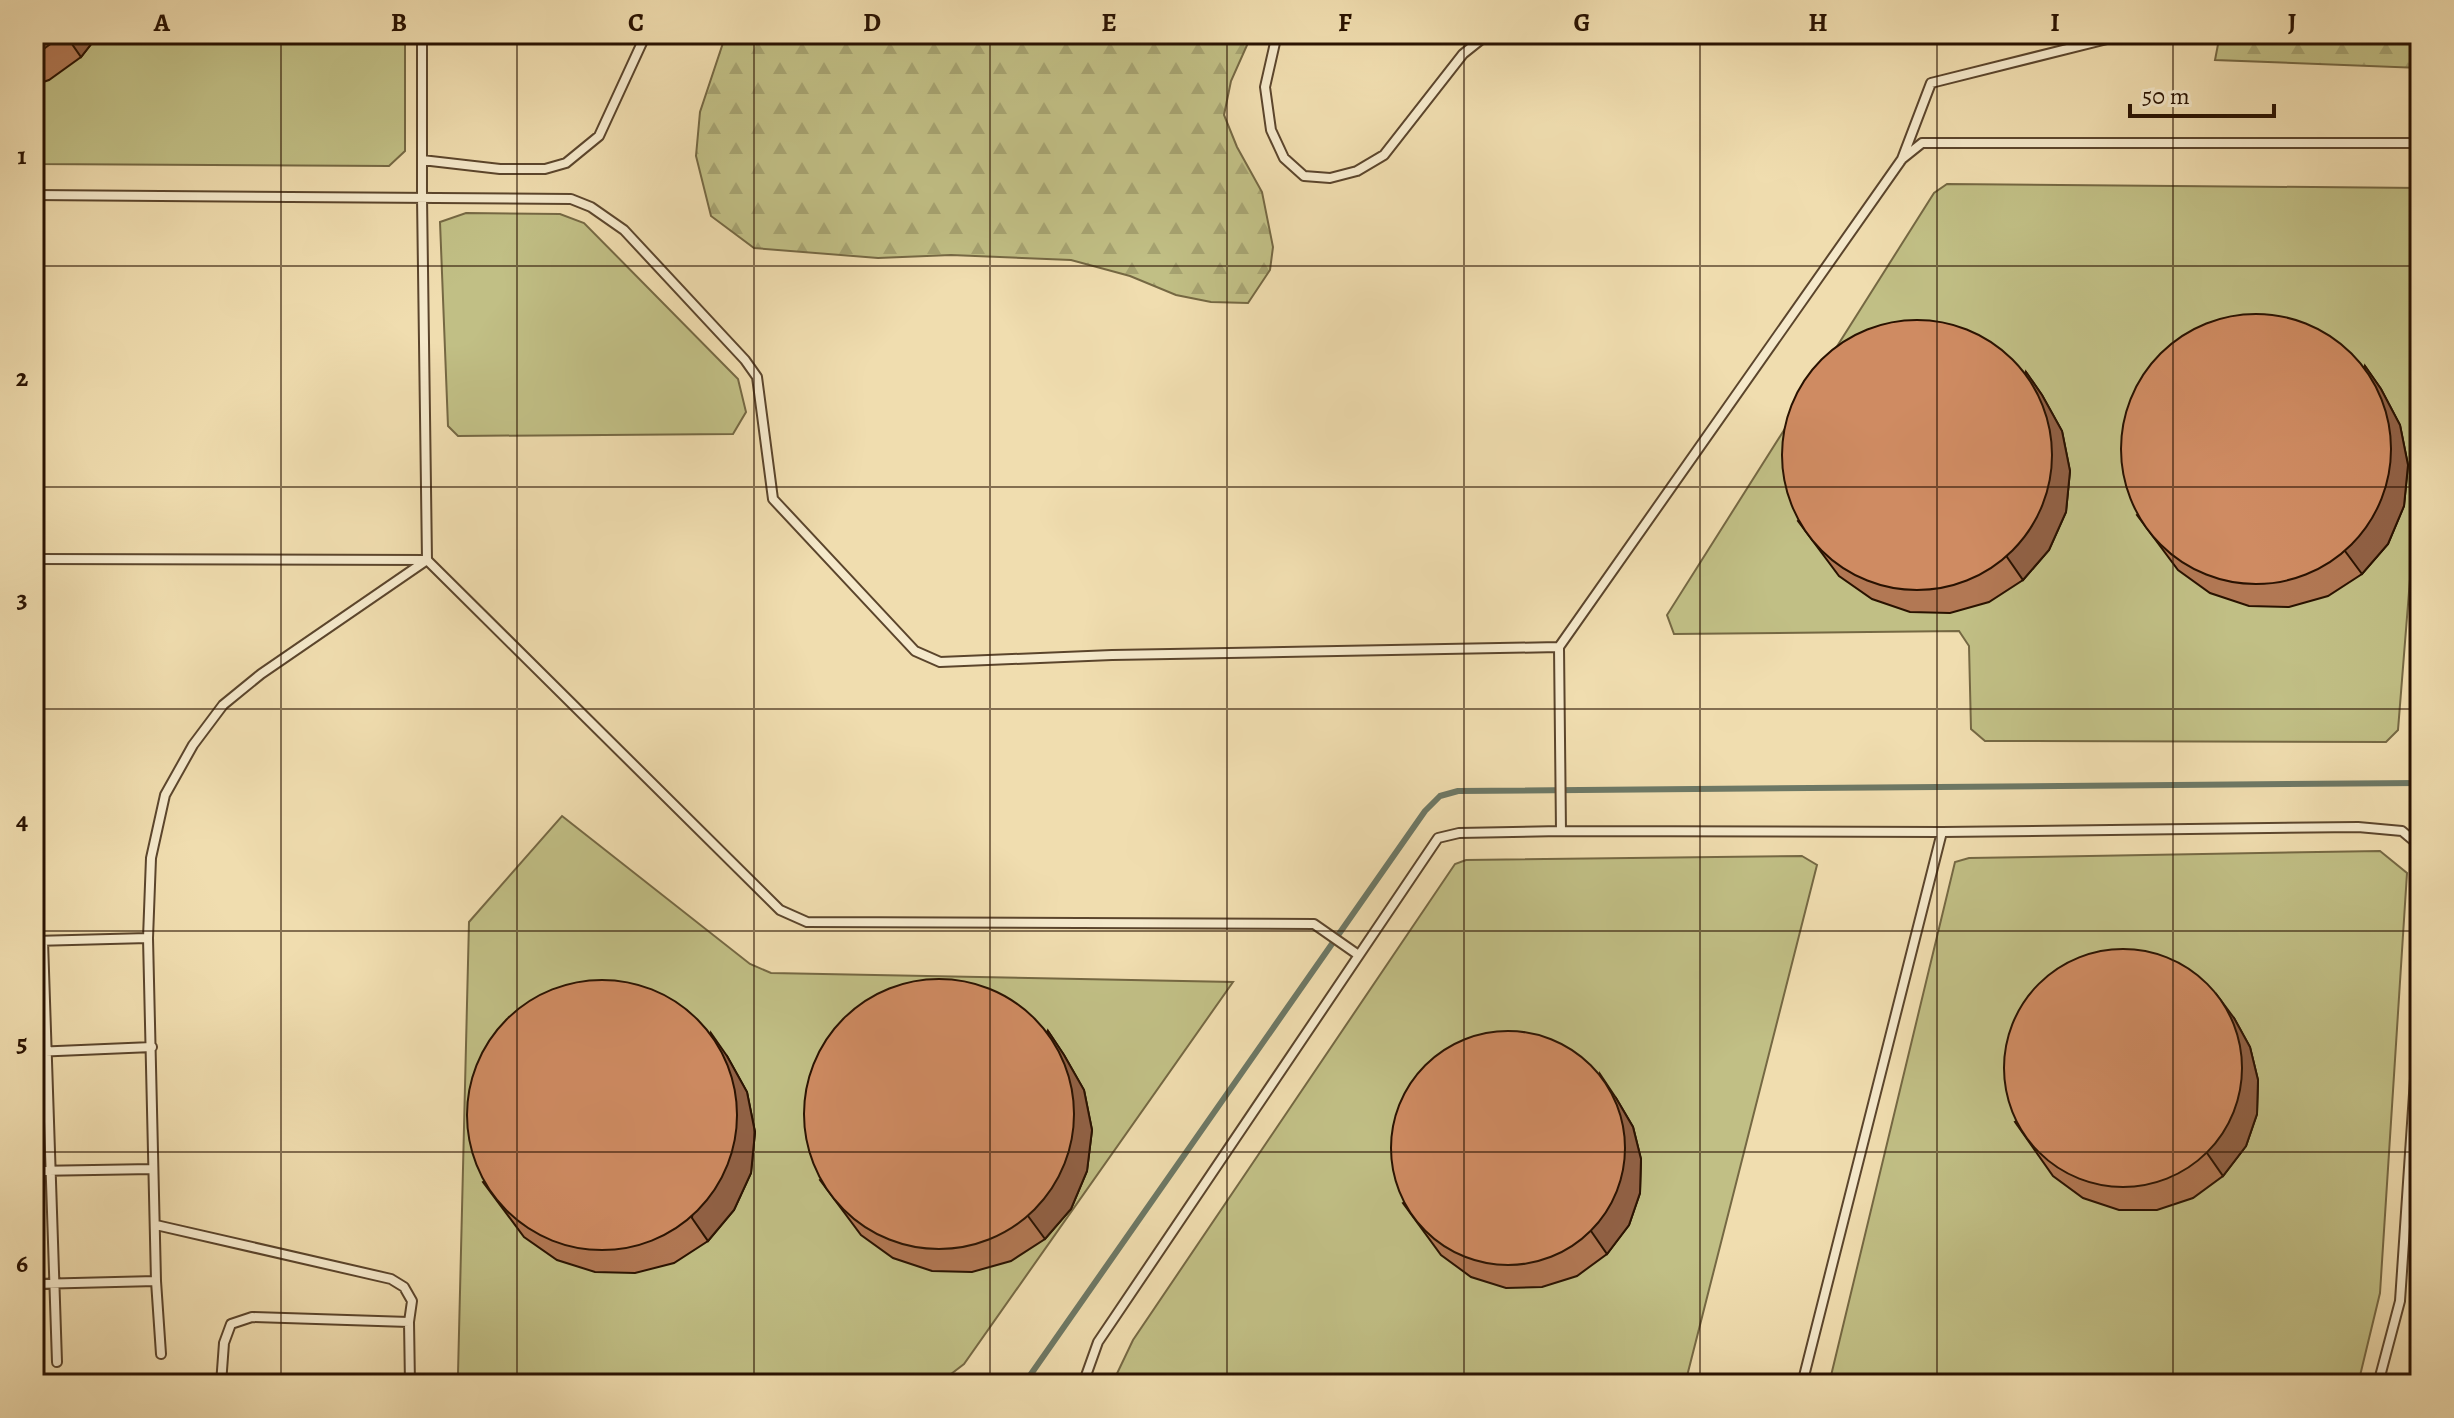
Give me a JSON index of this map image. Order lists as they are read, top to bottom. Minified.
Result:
{"scale_bar":"50 m","grid":{"columns":["A","B","C","D","E","F","G","H","I","J"],"rows":["1","2","3","4","5","6"]}}
